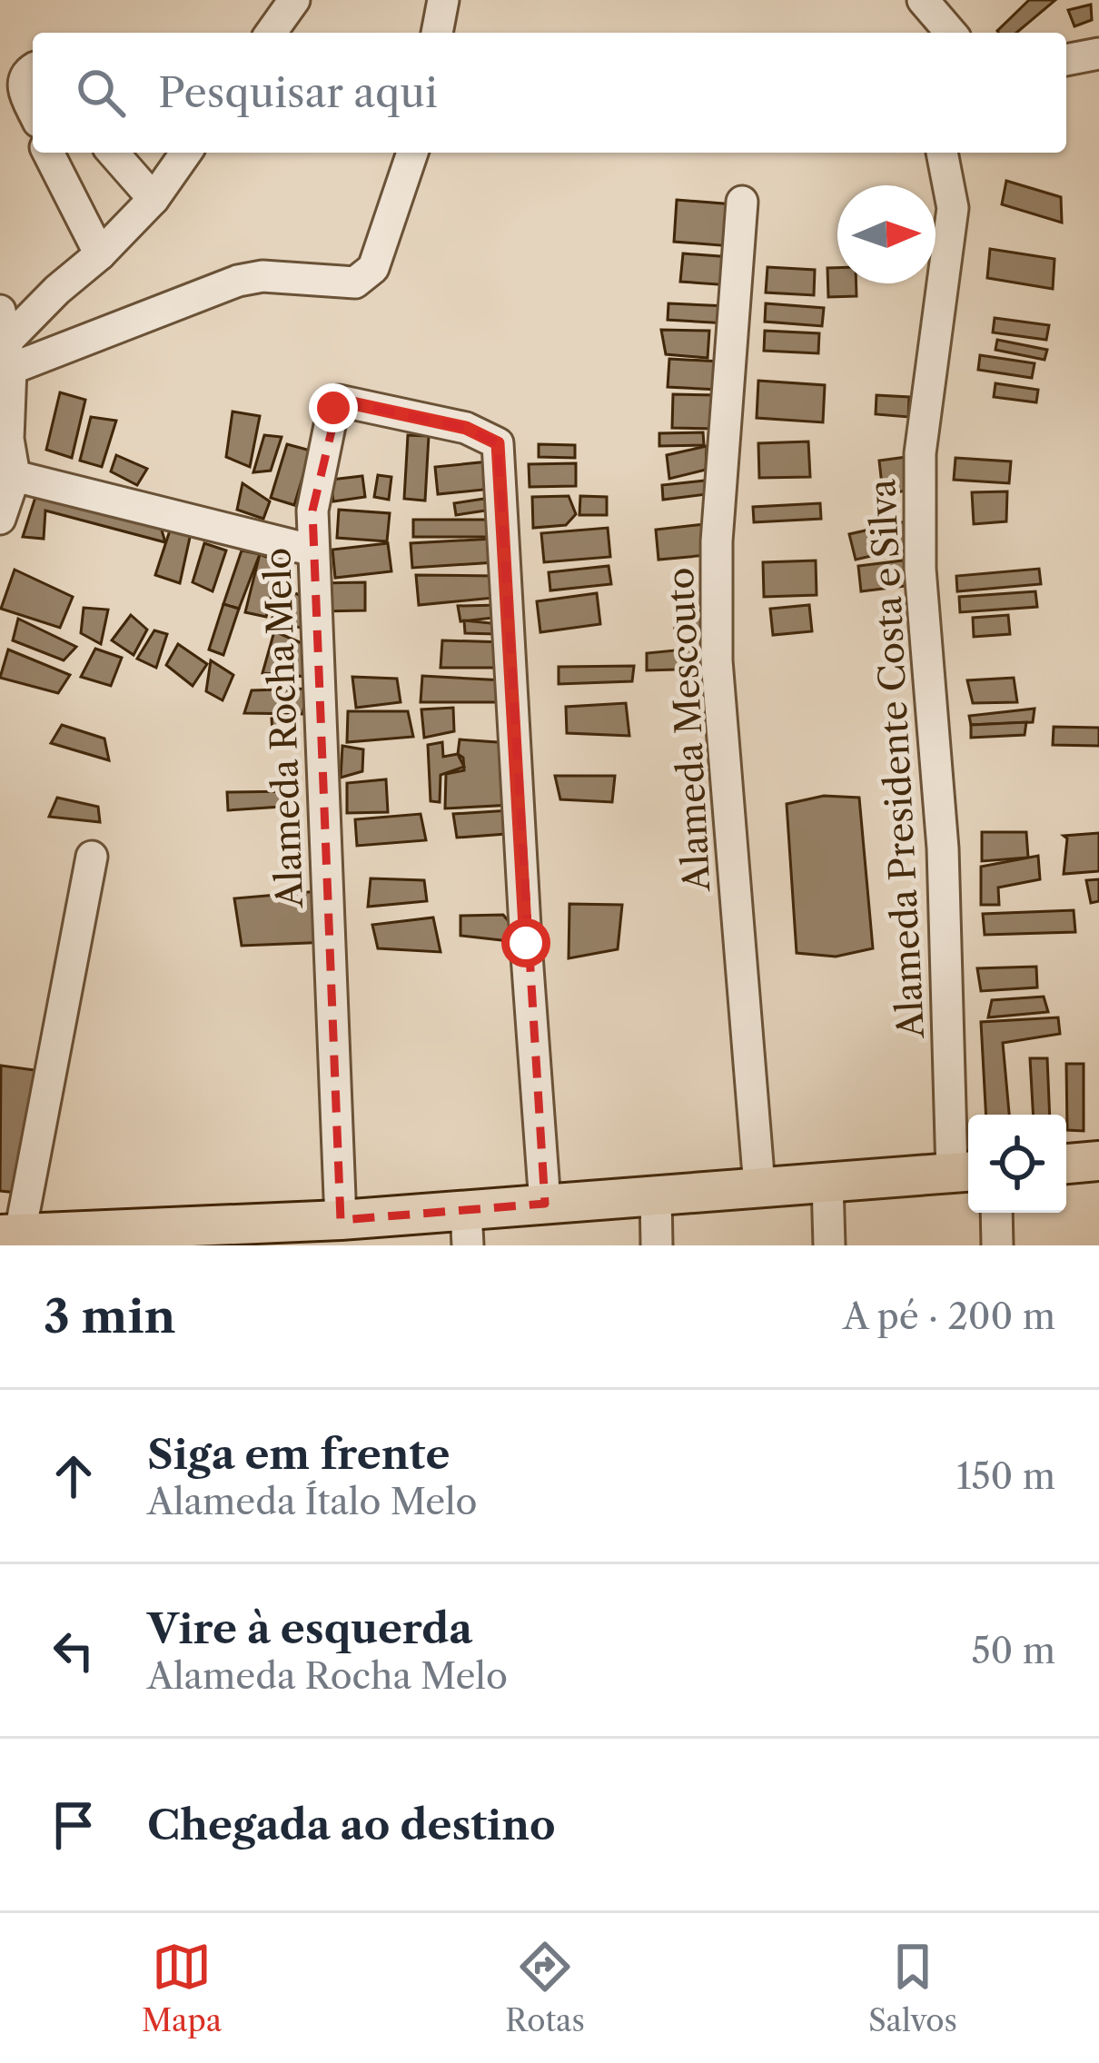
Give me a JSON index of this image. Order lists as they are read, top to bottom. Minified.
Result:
{"streets":{"street":["Alameda Rocha Melo","Alameda Mescouto","Alameda Presidente Costa e Silva"]},"north":"right","page":{"search":"Pesquisar aqui","heading":["3 min","A pé · 200 m"],"list":[["Siga em frente","Alameda Ítalo Melo","150 m"],["Vire à esquerda","Alameda Rocha Melo","50 m"],"Chegada ao destino"],"nav":["Mapa","Rotas","Salvos"]}}
